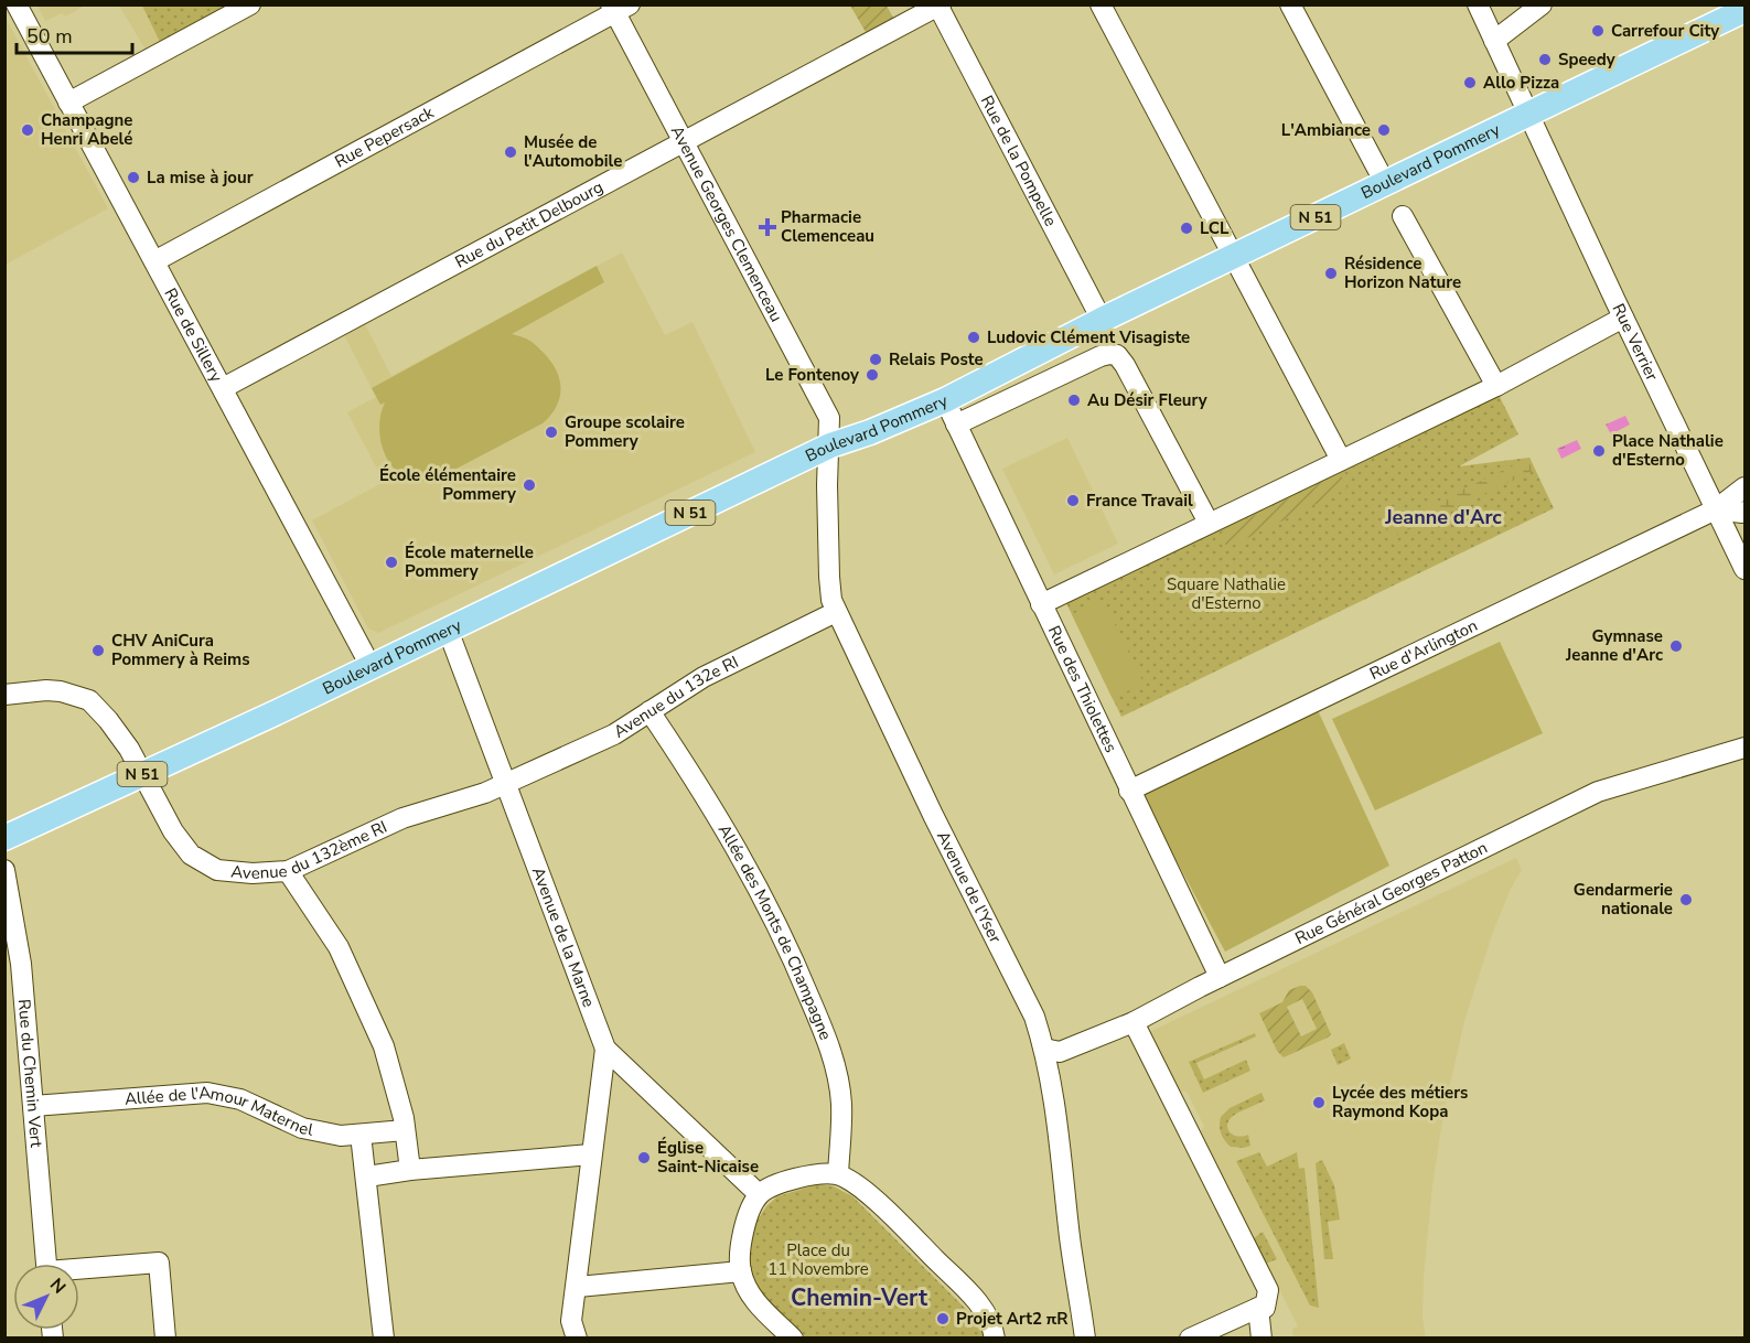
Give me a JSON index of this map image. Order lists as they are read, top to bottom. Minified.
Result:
{"streets":{"main road":["Boulevard Pommery","N 51"],"street":["Rue Pepersack","Rue de la Pompelle","Avenue Georges Clemenceau","Rue du Petit Delbourg","Rue de Sillery","Rue Verrier","Rue d'Arlington","Rue des Thiolettes","Avenue du 132e RI","Avenue du 132ème RI","Avenue de l'Yser","Rue Général Georges Patton","Allée des Monts de Champagne","Avenue de la Marne","Rue du Chemin Vert","Allée de l'Amour Maternel"]},"crossings":[["Rue Pepersack","Avenue Georges Clemenceau"],["Rue Pepersack","Rue de Sillery"],["Boulevard Pommery","Rue de la Pompelle"],["Boulevard Pommery","Avenue Georges Clemenceau"],["Boulevard Pommery","Rue de Sillery"],["Boulevard Pommery","Rue Verrier"],["Boulevard Pommery","Rue des Thiolettes"],["Boulevard Pommery","Avenue du 132ème RI"],["Boulevard Pommery","Avenue de l'Yser"],["Boulevard Pommery","Avenue de la Marne"],["Rue de la Pompelle","Rue du Petit Delbourg"],["Avenue Georges Clemenceau","Rue du Petit Delbourg"],["Avenue Georges Clemenceau","Avenue de l'Yser"],["Rue du Petit Delbourg","Rue de Sillery"],["Rue Verrier","Rue d'Arlington"],["Rue d'Arlington","Rue des Thiolettes"],["Rue des Thiolettes","Rue Général Georges Patton"],["Avenue du 132e RI","Avenue du 132ème RI"],["Avenue du 132e RI","Avenue de l'Yser"],["Avenue du 132e RI","Allée des Monts de Champagne"],["Avenue du 132e RI","Avenue de la Marne"],["Avenue du 132ème RI","Avenue de la Marne"],["Avenue de l'Yser","Rue Général Georges Patton"],["Rue du Chemin Vert","Allée de l'Amour Maternel"]],"districts":["Jeanne d'Arc","Chemin-Vert"],"parks":["Square Nathalie d'Esterno","Place du 11 Novembre"],"places":{"other":["Carrefour City","Speedy","Allo Pizza","Champagne Henri Abelé","L'Ambiance","Musée de l'Automobile","La mise à jour","LCL","Résidence Horizon Nature","Ludovic Clément Visagiste","Relais Poste","Le Fontenoy","Au Désir Fleury","Groupe scolaire Pommery","Place Nathalie d'Esterno","École élémentaire Pommery","France Travail","École maternelle Pommery","Gymnase Jeanne d'Arc","CHV AniCura Pommery à Reims","Gendarmerie nationale","Lycée des métiers Raymond Kopa","Église Saint-Nicaise","Projet Art2 πR"],"health":["Pharmacie Clemenceau"]},"scale_bar":"50 m","north":"top right"}
